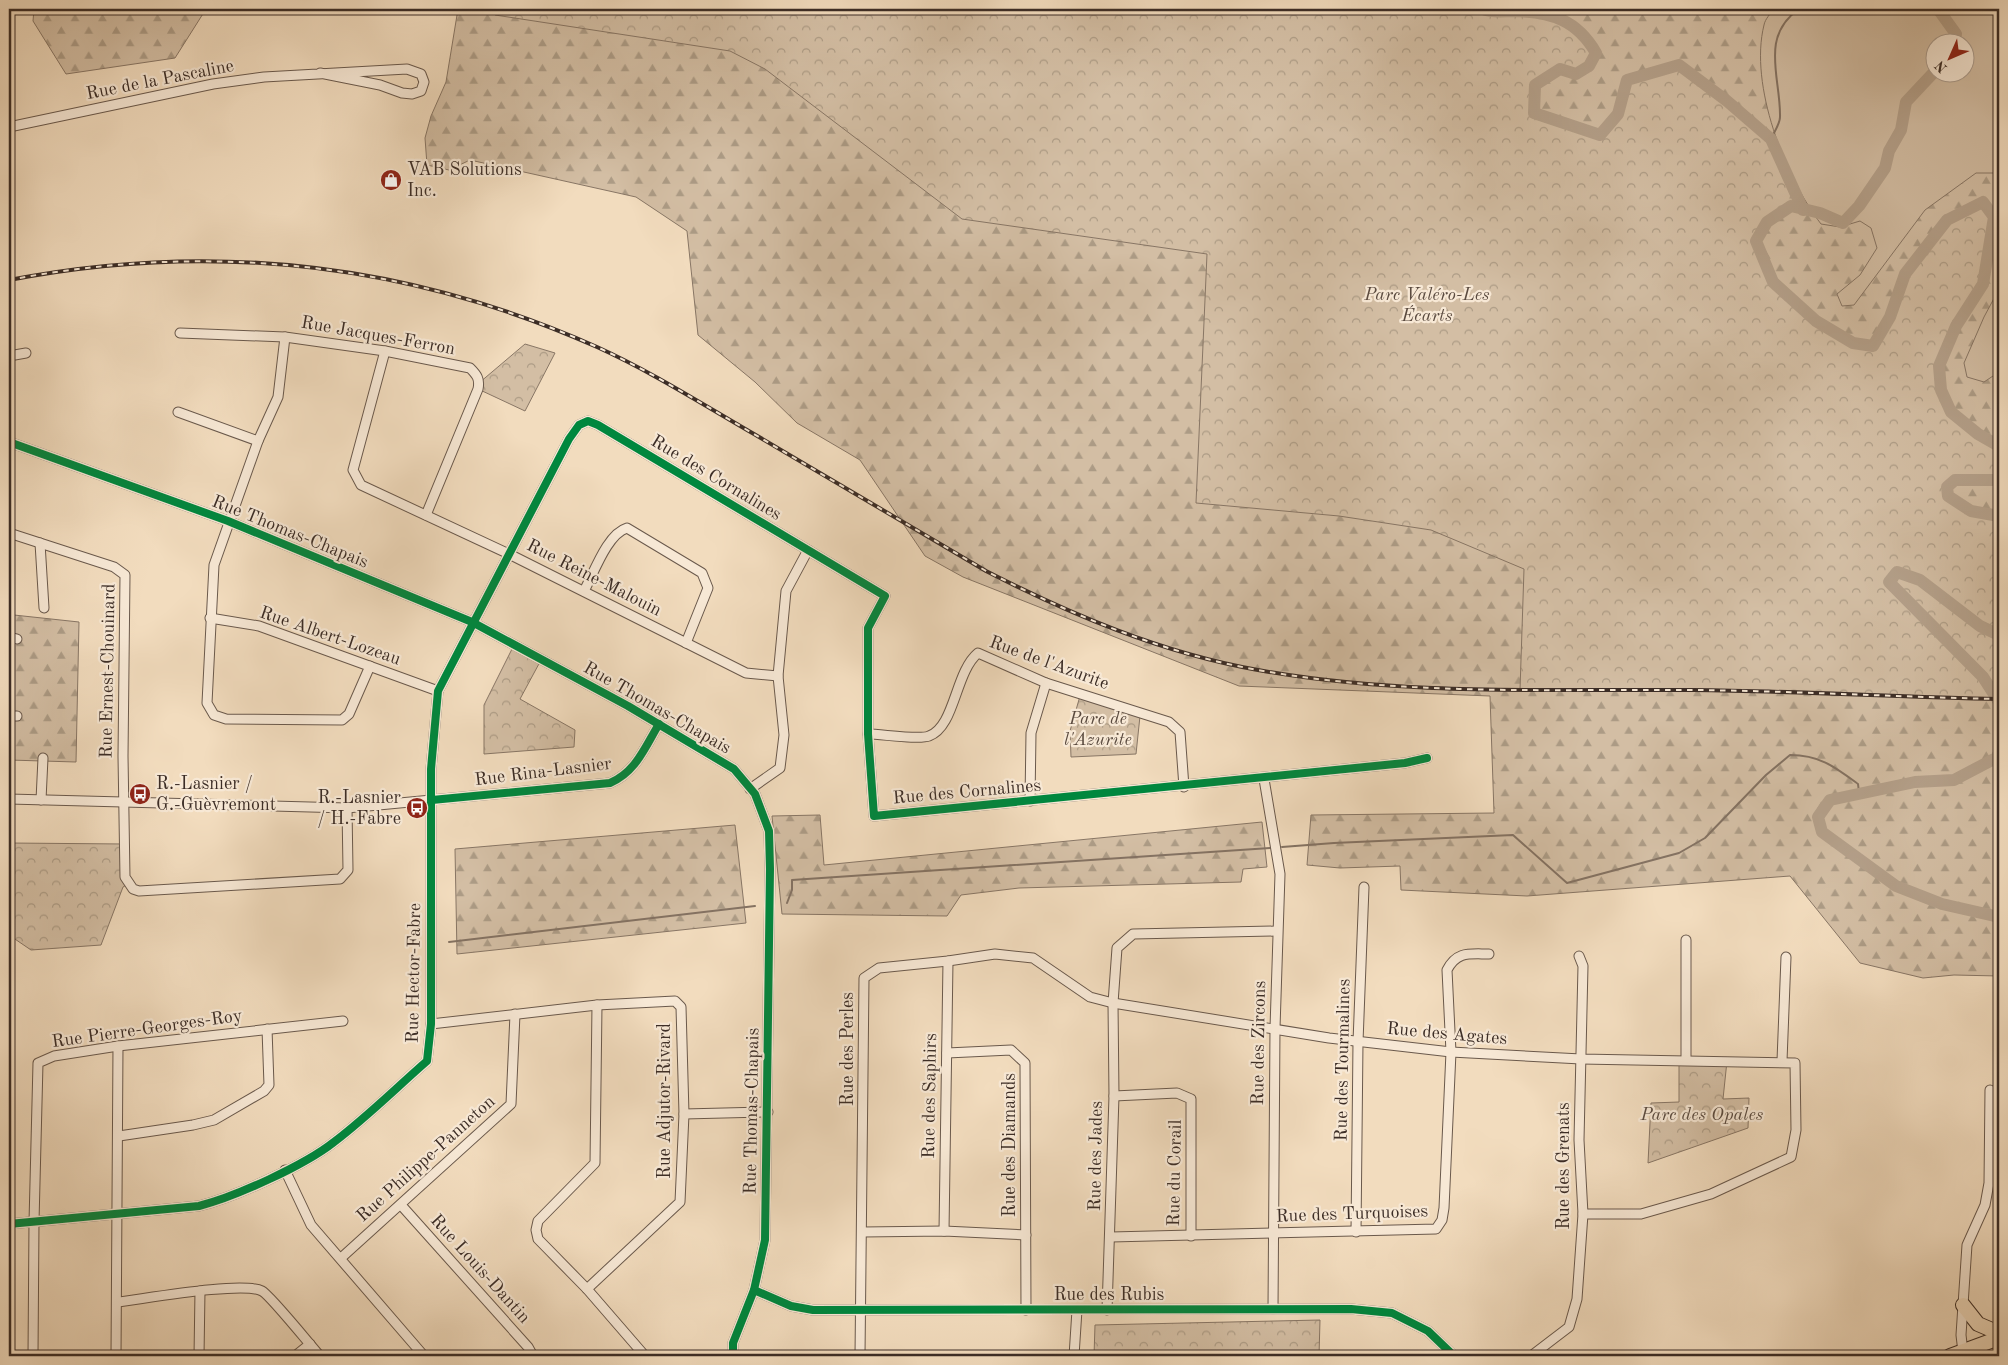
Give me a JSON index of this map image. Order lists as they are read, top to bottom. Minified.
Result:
{"streets":{"street":["Rue de la Pascaline","Rue Jacques-Ferron","Rue des Cornalines","Rue Thomas-Chapais","Rue Reine-Malouin","Rue Albert-Lozeau","Rue de l'Azurite","Rue Ernest-Chouinard","Rue Rina-Lasnier","Rue Hector-Fabre","Rue Pierre-Georges-Roy","Rue des Agates","Rue des Zircons","Rue des Perles","Rue des Tourmalines","Rue des Saphirs","Rue Adjutor-Rivard","Rue des Diamands","Rue des Jades","Rue Philippe-Panneton","Rue des Grenats","Rue du Corail","Rue des Turquoises","Rue Louis-Dantin","Rue des Rubis"]},"crossings":[["Rue Jacques-Ferron","Rue Reine-Malouin"],["Rue des Cornalines","Rue Reine-Malouin"],["Rue des Cornalines","Rue de l'Azurite"],["Rue des Cornalines","Rue Hector-Fabre"],["Rue des Cornalines","Rue des Zircons"],["Rue Thomas-Chapais","Rue Rina-Lasnier"],["Rue Thomas-Chapais","Rue Hector-Fabre"],["Rue Thomas-Chapais","Rue des Rubis"],["Rue Reine-Malouin","Rue Hector-Fabre"],["Rue Albert-Lozeau","Rue Hector-Fabre"],["Rue Ernest-Chouinard","Rue Rina-Lasnier"],["Rue Rina-Lasnier","Rue Hector-Fabre"],["Rue Hector-Fabre","Rue Pierre-Georges-Roy"],["Rue Hector-Fabre","Rue Adjutor-Rivard"],["Rue des Agates","Rue des Zircons"],["Rue des Agates","Rue des Perles"],["Rue des Agates","Rue des Tourmalines"],["Rue des Agates","Rue des Jades"],["Rue des Agates","Rue des Grenats"],["Rue des Agates","Rue des Turquoises"],["Rue des Zircons","Rue des Jades"],["Rue des Zircons","Rue des Turquoises"],["Rue des Zircons","Rue des Rubis"],["Rue des Perles","Rue des Saphirs"],["Rue des Perles","Rue des Jades"],["Rue des Perles","Rue des Rubis"],["Rue des Tourmalines","Rue des Turquoises"],["Rue des Saphirs","Rue des Diamands"],["Rue Adjutor-Rivard","Rue Philippe-Panneton"],["Rue des Diamands","Rue des Rubis"],["Rue des Jades","Rue du Corail"],["Rue des Jades","Rue des Turquoises"],["Rue des Jades","Rue des Rubis"],["Rue Philippe-Panneton","Rue Louis-Dantin"],["Rue du Corail","Rue des Turquoises"]],"parks":["Parc Valéro-Les Écarts","Parc de l'Azurite","Parc des Opales"],"places":{"shop":["VAB Solutions Inc."],"bus stop":["R.-Lasnier / G.-Guèvremont","R.-Lasnier / H.-Fabre"]},"north":"bottom left"}
